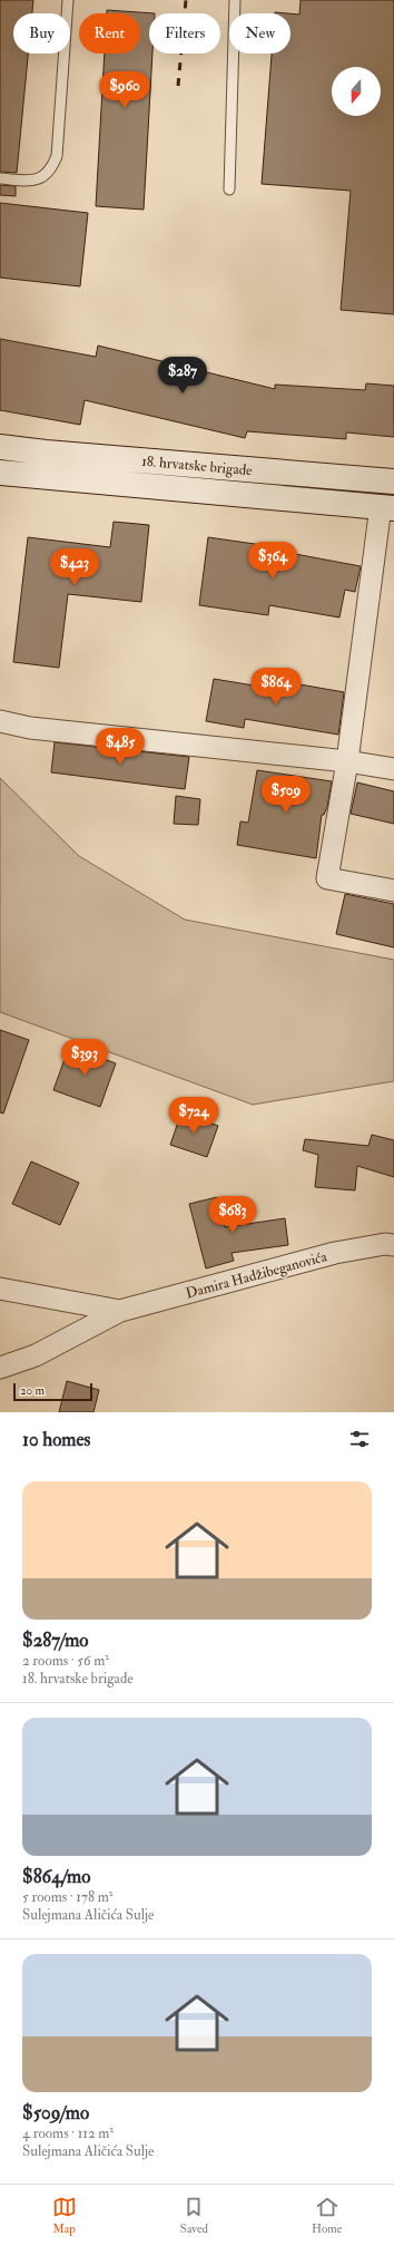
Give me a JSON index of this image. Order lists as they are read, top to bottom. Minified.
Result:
{"streets":{"main road":["18. hrvatske brigade"],"street":["Damira Hadžibeganovića"]},"scale_bar":"20 m","north":"bottom","page":{"chip":["Buy","Rent","Filters","New"],"price":["$960","$287","$364","$423","$864","$485","$509","$393","$724","$683"],"scale":"20 m","heading":"10 homes","list":[{"name":"$287/mo","note":"2 rooms · 56 m² · 18. hrvatske brigade"},{"name":"$864/mo","note":"5 rooms · 178 m² · Sulejmana Aličića Sulje"},{"name":"$509/mo","note":"4 rooms · 112 m² · Sulejmana Aličića Sulje"}],"tabs":["Map","Saved","Home"]}}
